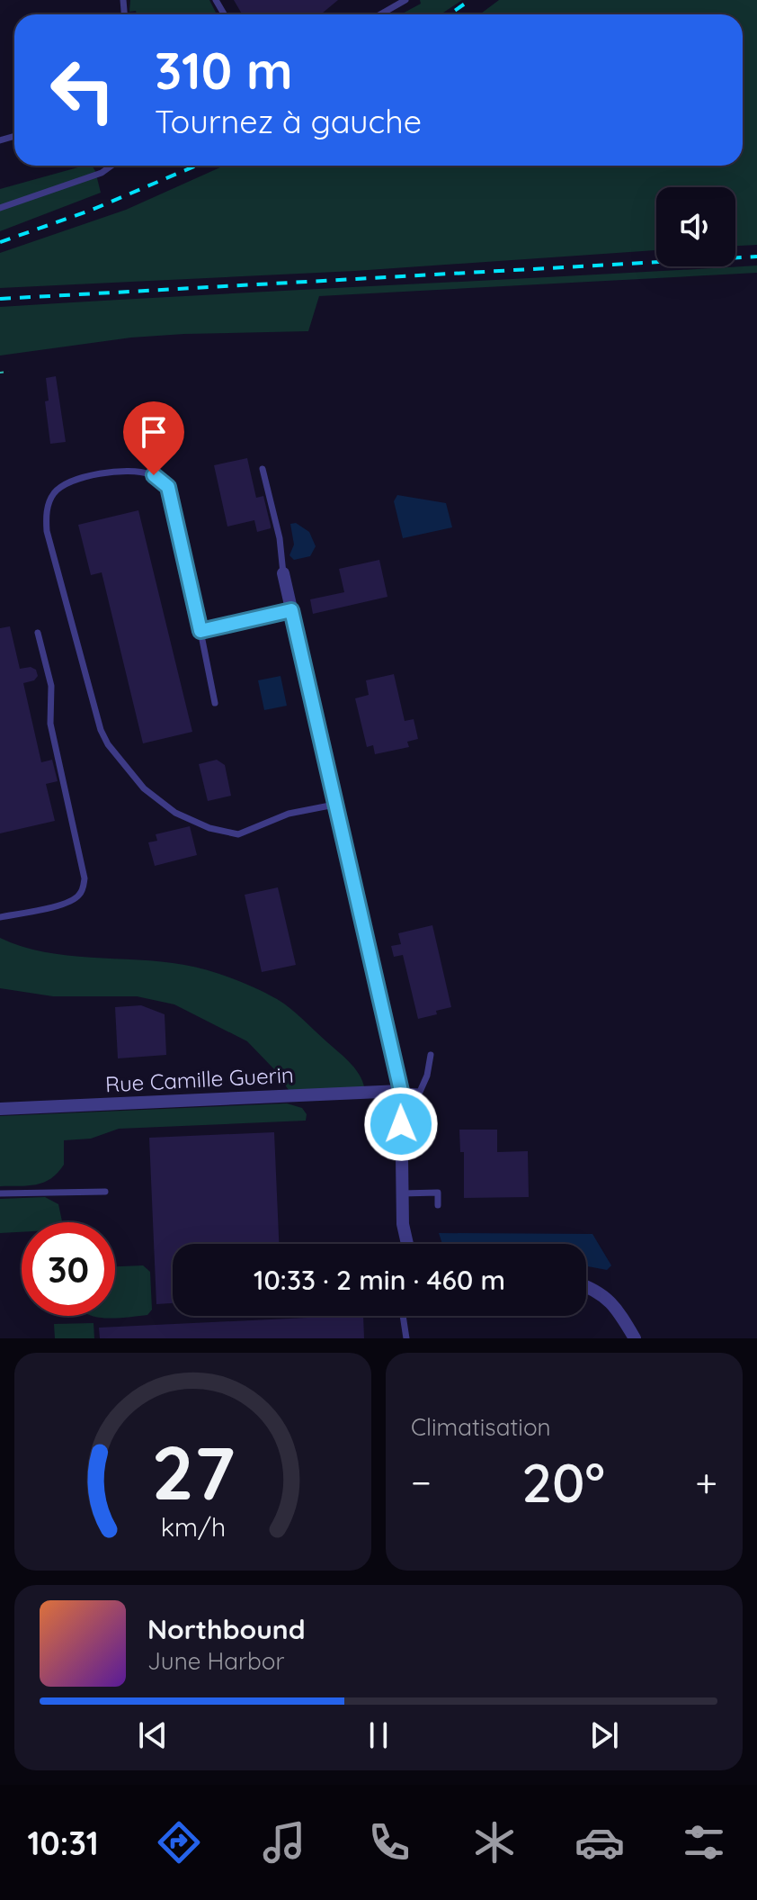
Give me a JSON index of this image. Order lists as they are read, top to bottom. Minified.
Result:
{"streets":{"street":["Rue Camille Guerin"]},"page":{"turn":["310 m","Tournez à gauche"],"limit":"30","trip":"10:33 · 2 min · 460 m","tile":"Climatisation","heat":["−","20°","+"],"song":["Northbound","June Harbor"],"tabs":"10:31","gauge":["27","km/h"]}}
